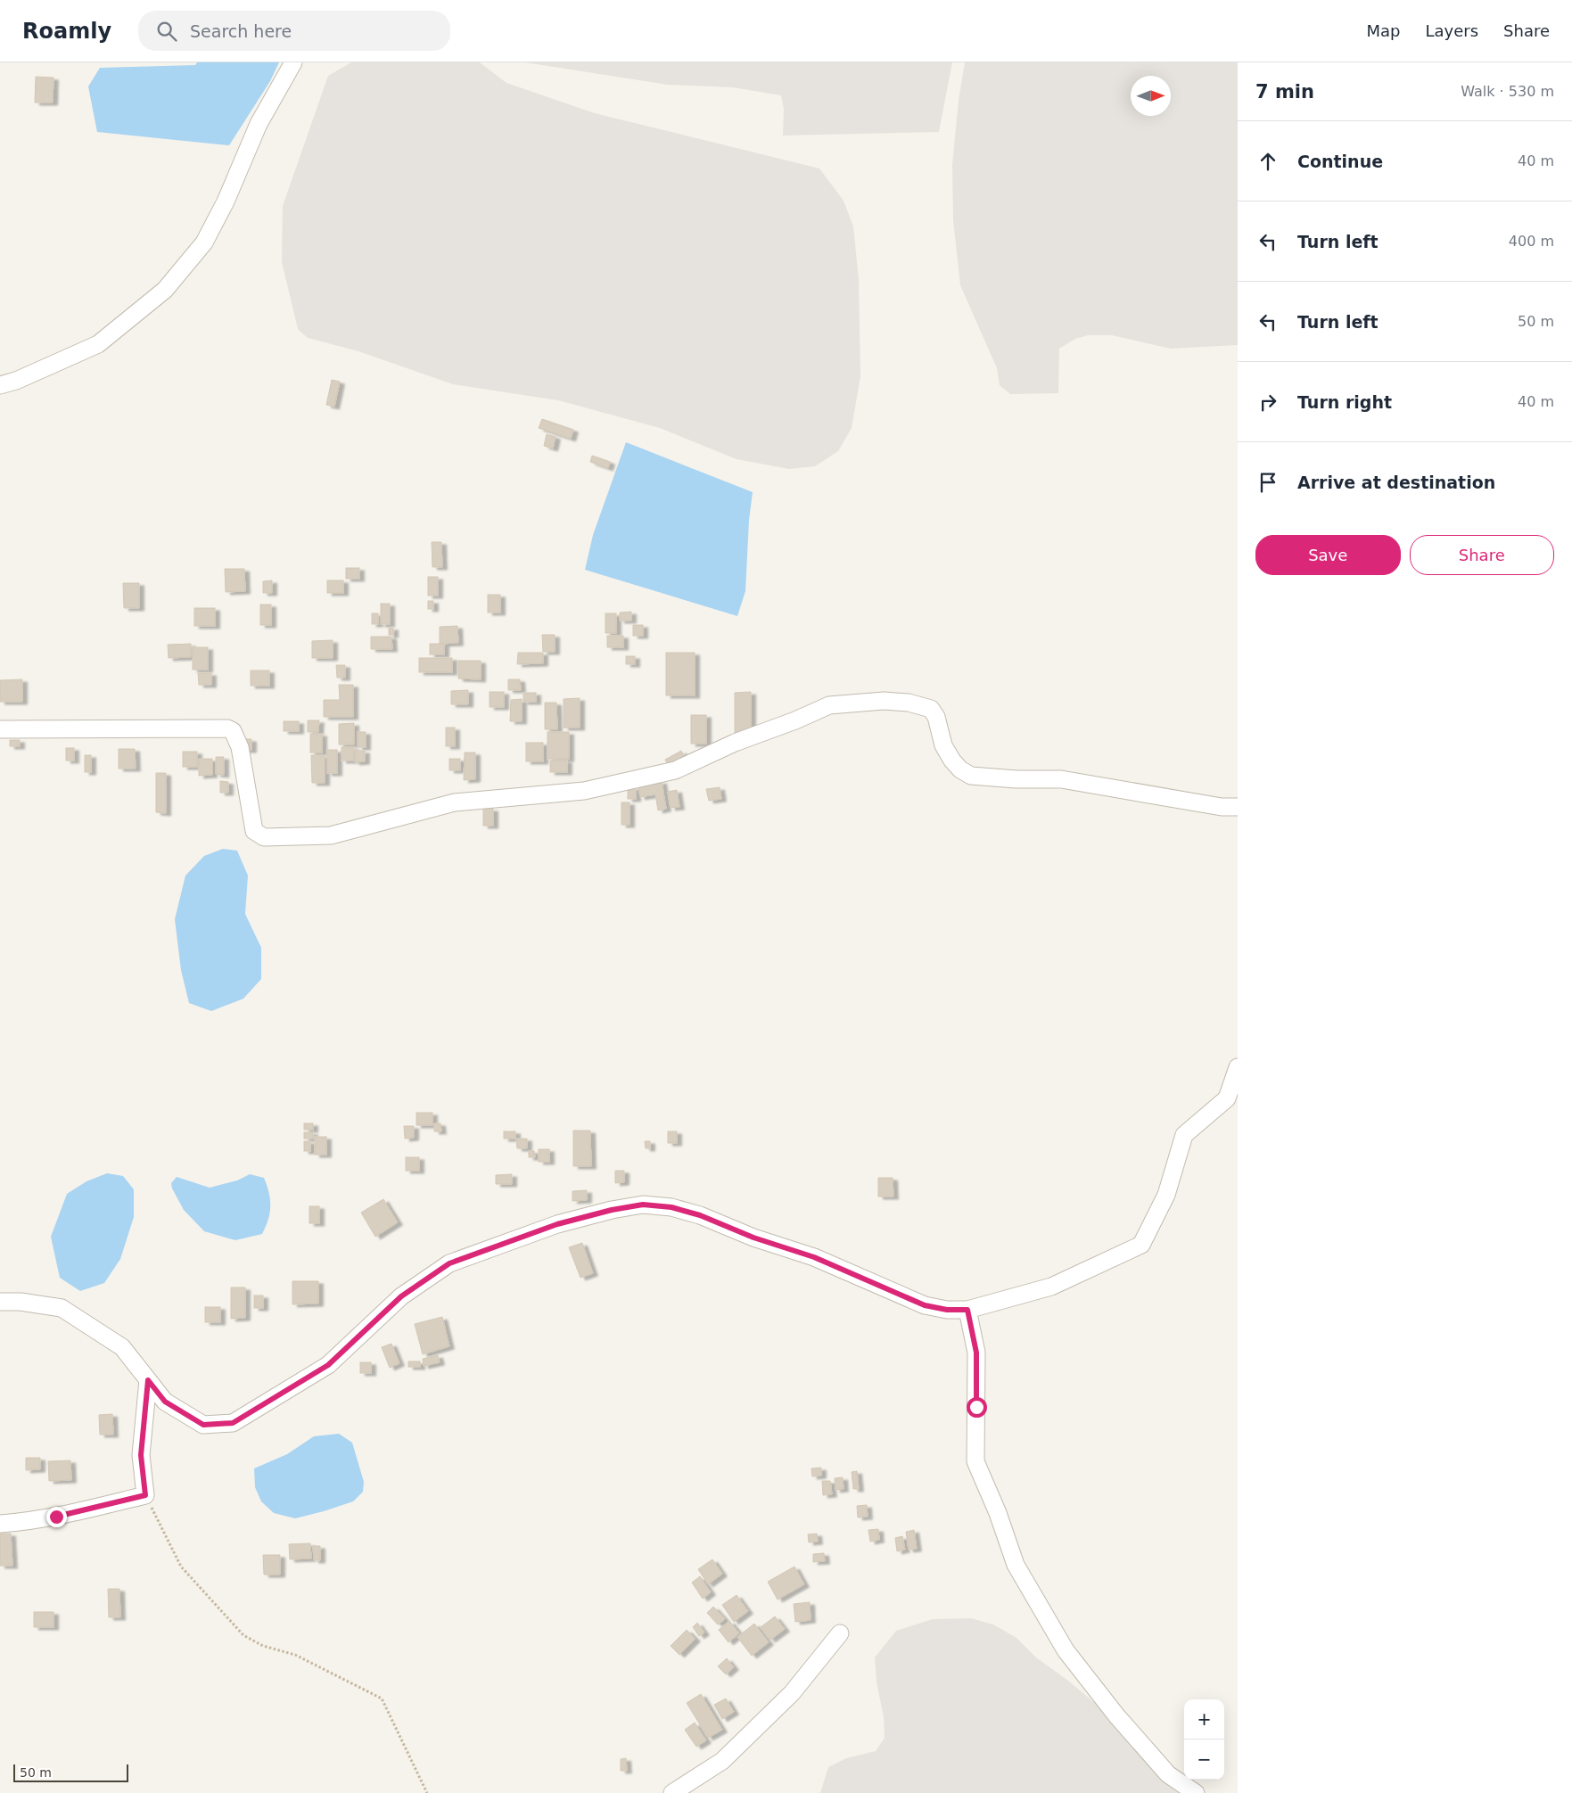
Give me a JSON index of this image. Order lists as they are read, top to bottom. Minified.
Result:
{"scale_bar":"50 m","north":"right","page":{"header":"Roamly","search":"Search here","nav":["Map","Layers","Share"],"heading":["7 min","Walk · 530 m"],"list":[["Continue","40 m"],["Turn left","400 m"],["Turn left","50 m"],["Turn right","40 m"],"Arrive at destination"],"buttons":["Save","Share"],"map_buttons":["+","−"],"scale":"50 m"}}
